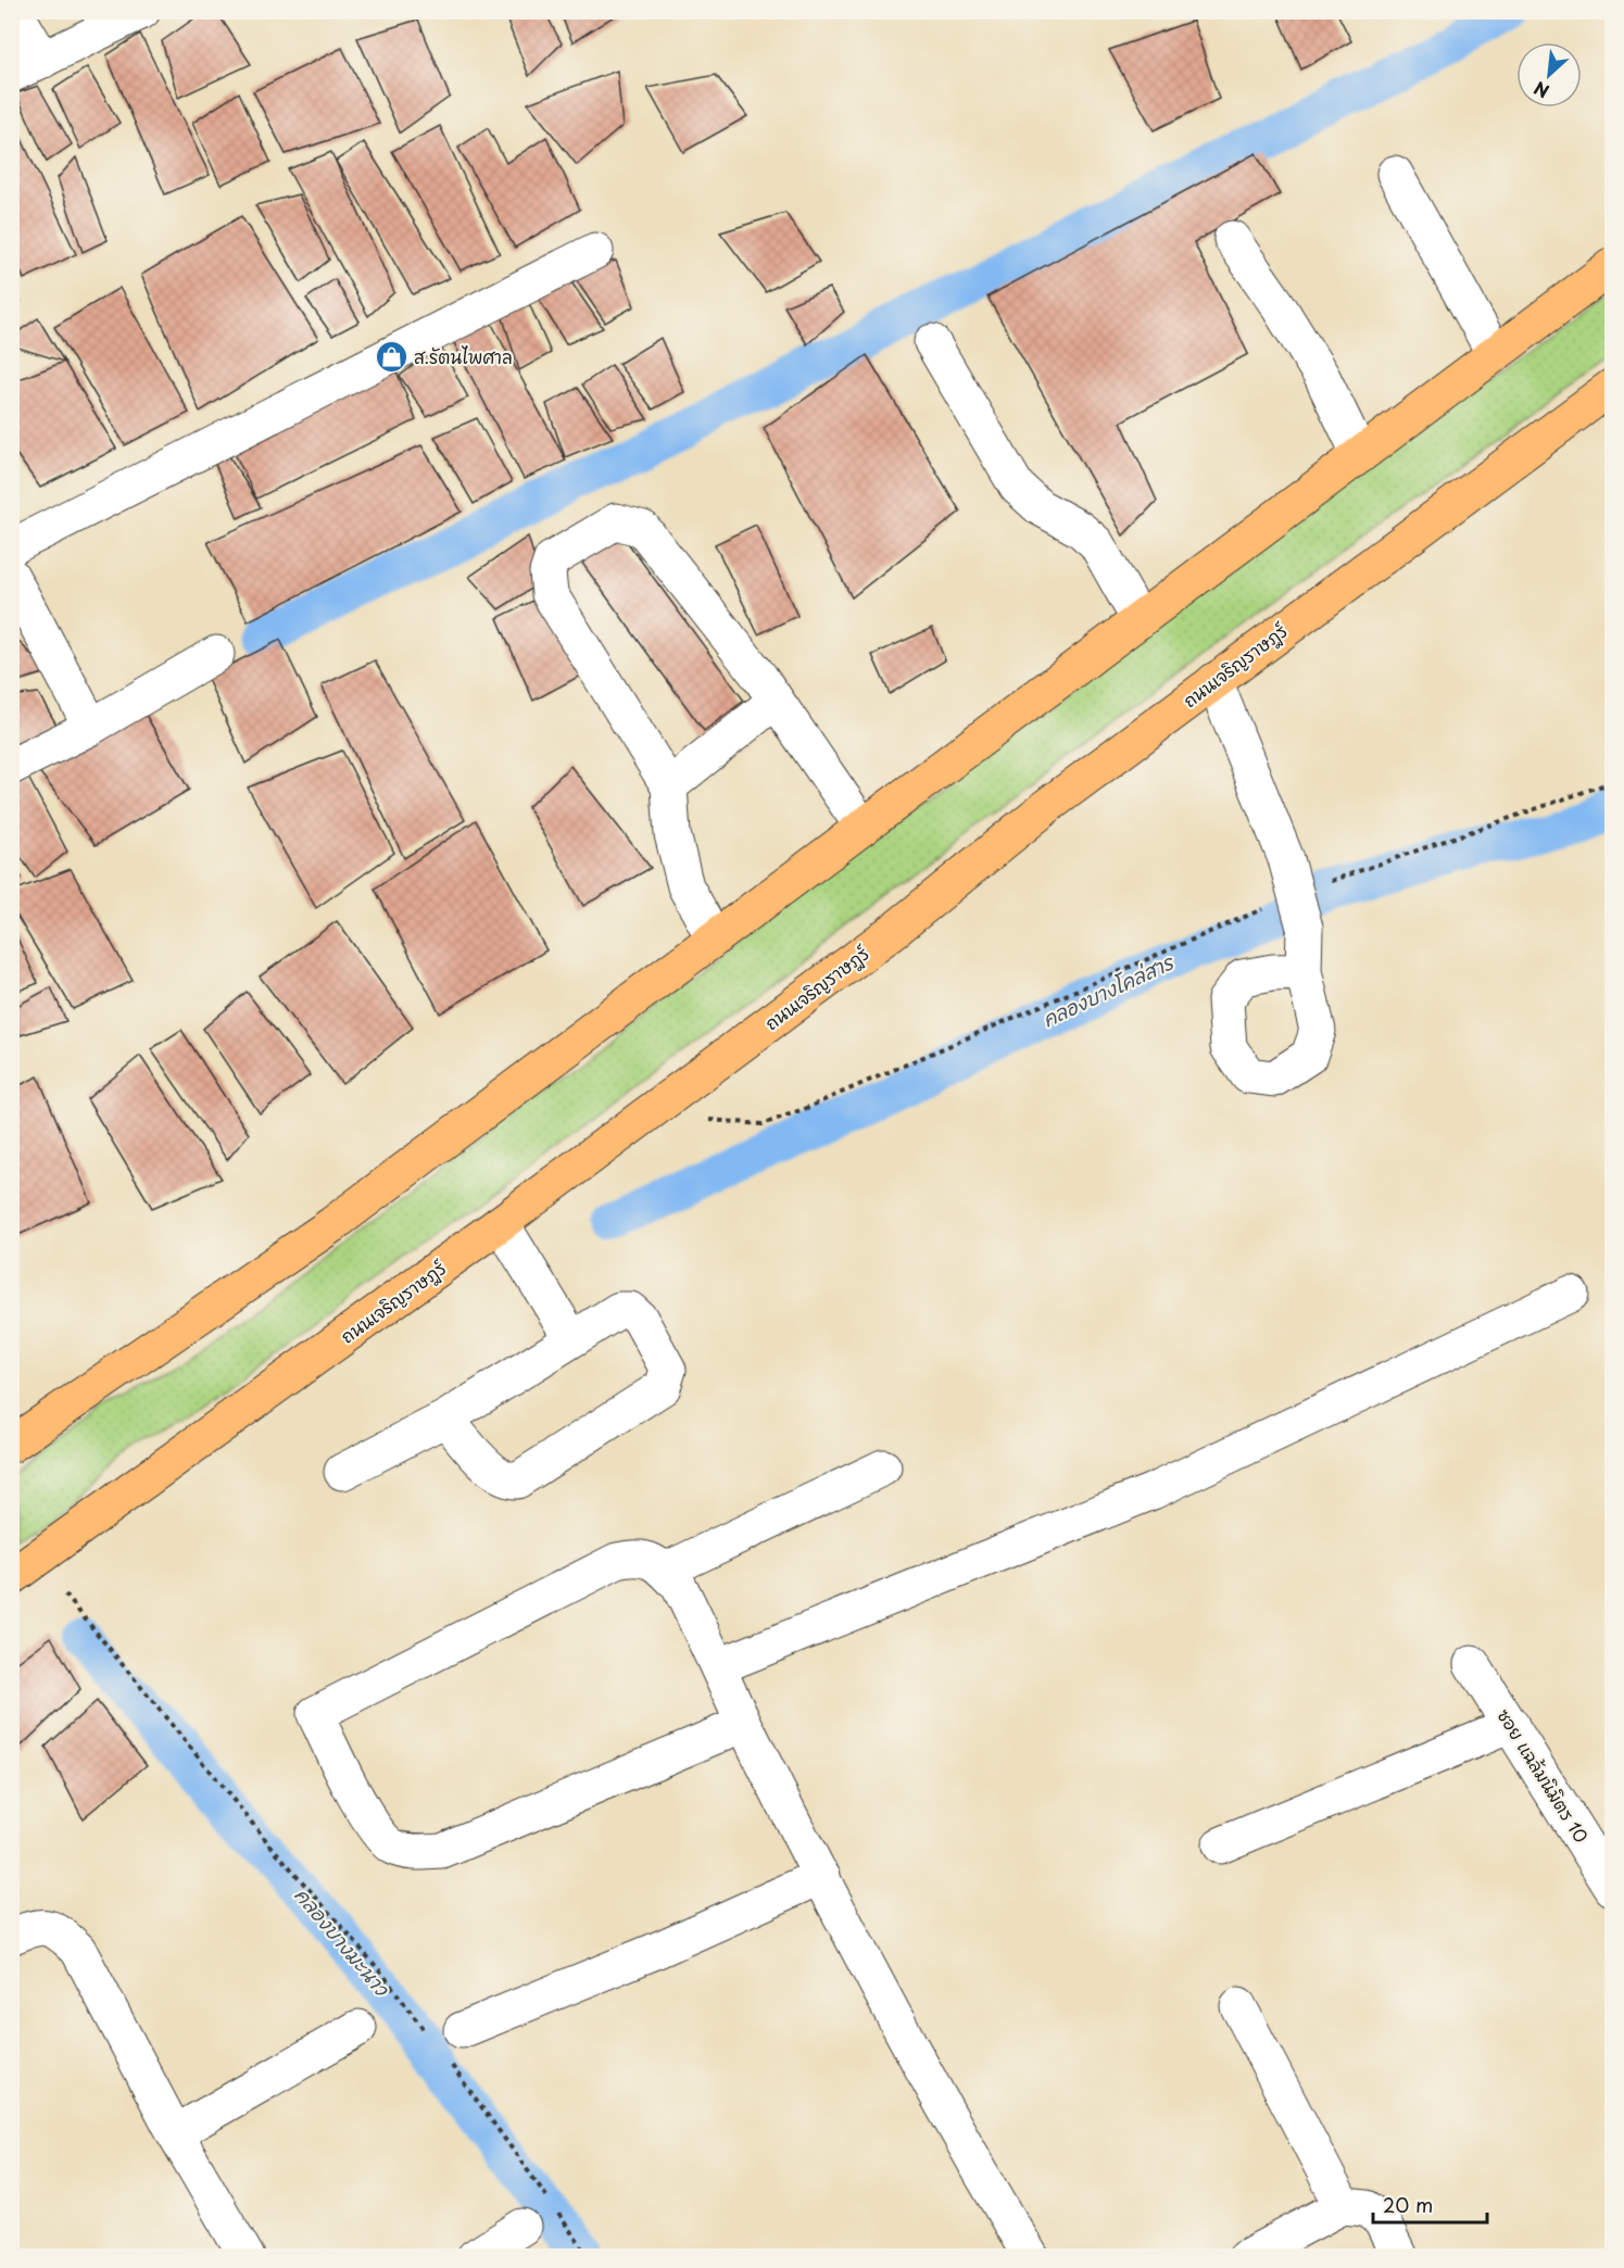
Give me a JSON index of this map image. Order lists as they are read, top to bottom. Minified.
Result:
{"streets":{"main road":["ถนนเจริญราษฎร์"],"street":["ซอย แฉล้มนิมิตร 10"]},"water":["คลองบางโคล่สาร","คลองบางมะนาว"],"places":{"shop":["ส.รัตนไพศาล"]},"scale_bar":"20 m","north":"bottom left"}
